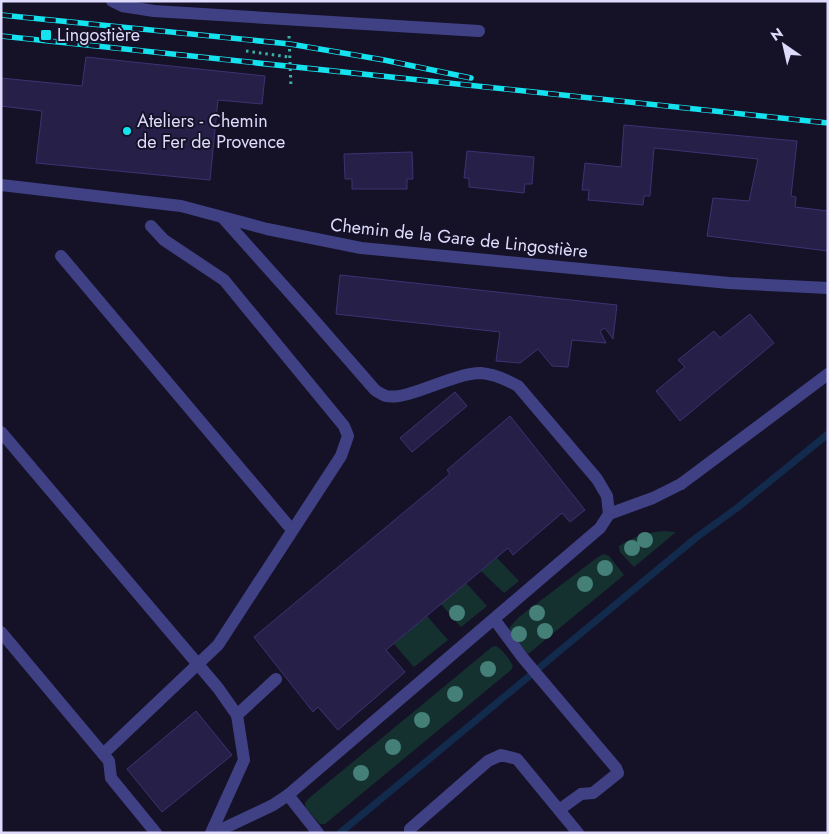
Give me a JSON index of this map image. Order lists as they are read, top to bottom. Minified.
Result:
{"streets":{"street":["Chemin de la Gare de Lingostière"]},"places":{"transit":["Lingostière"],"other":["Ateliers - Chemin de Fer de Provence"]},"north":"top left"}
